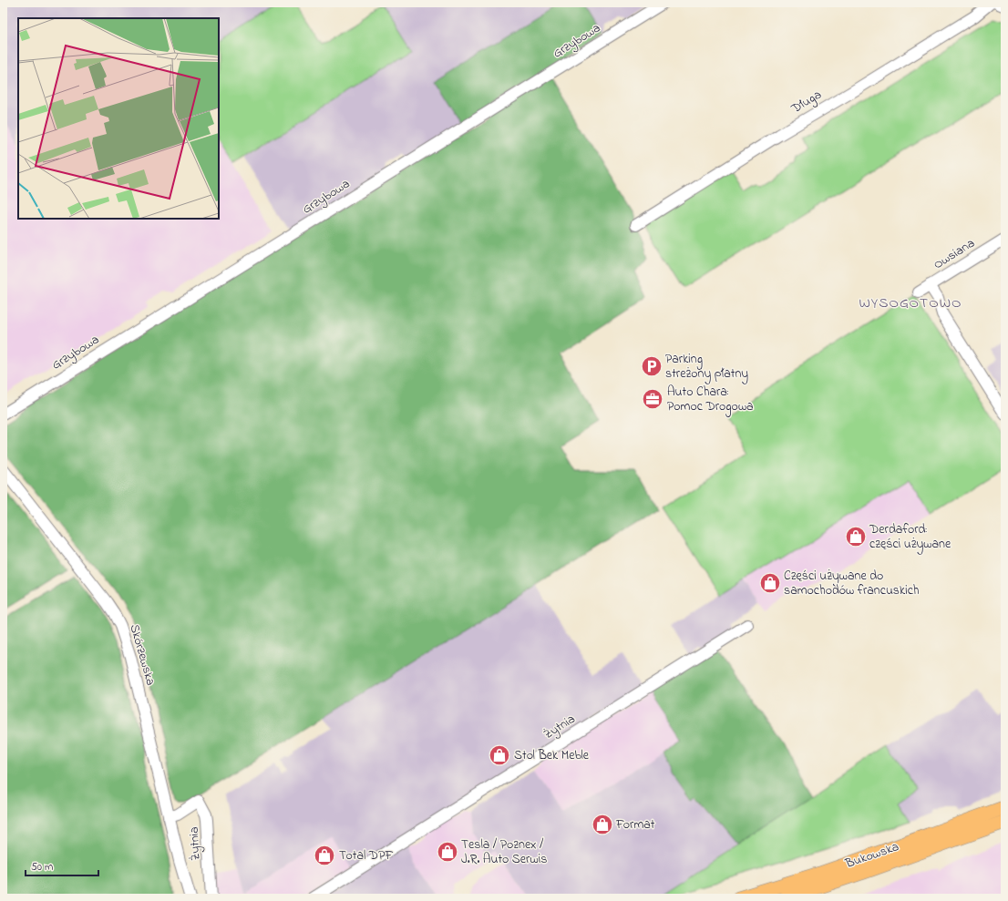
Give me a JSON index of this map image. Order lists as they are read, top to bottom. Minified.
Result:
{"streets":{"main road":["Bukowska"],"street":["Grzybowa","Długa","Owsiana","Skórzewska","Żytnia"]},"crossings":[["Skórzewska","Żytnia"]],"districts":["WYSOGOTOWO"],"places":{"parking":["Parking streżony płatny"],"office":["Auto Chara: Pomoc Drogowa"],"shop":["Derdaford: części używane","Części używane do samochodów francuskich","Stol Bek Meble","Format","Tesla / Poznex / J.R. Auto Serwis","Total DPF"]},"scale_bar":"50 m"}
